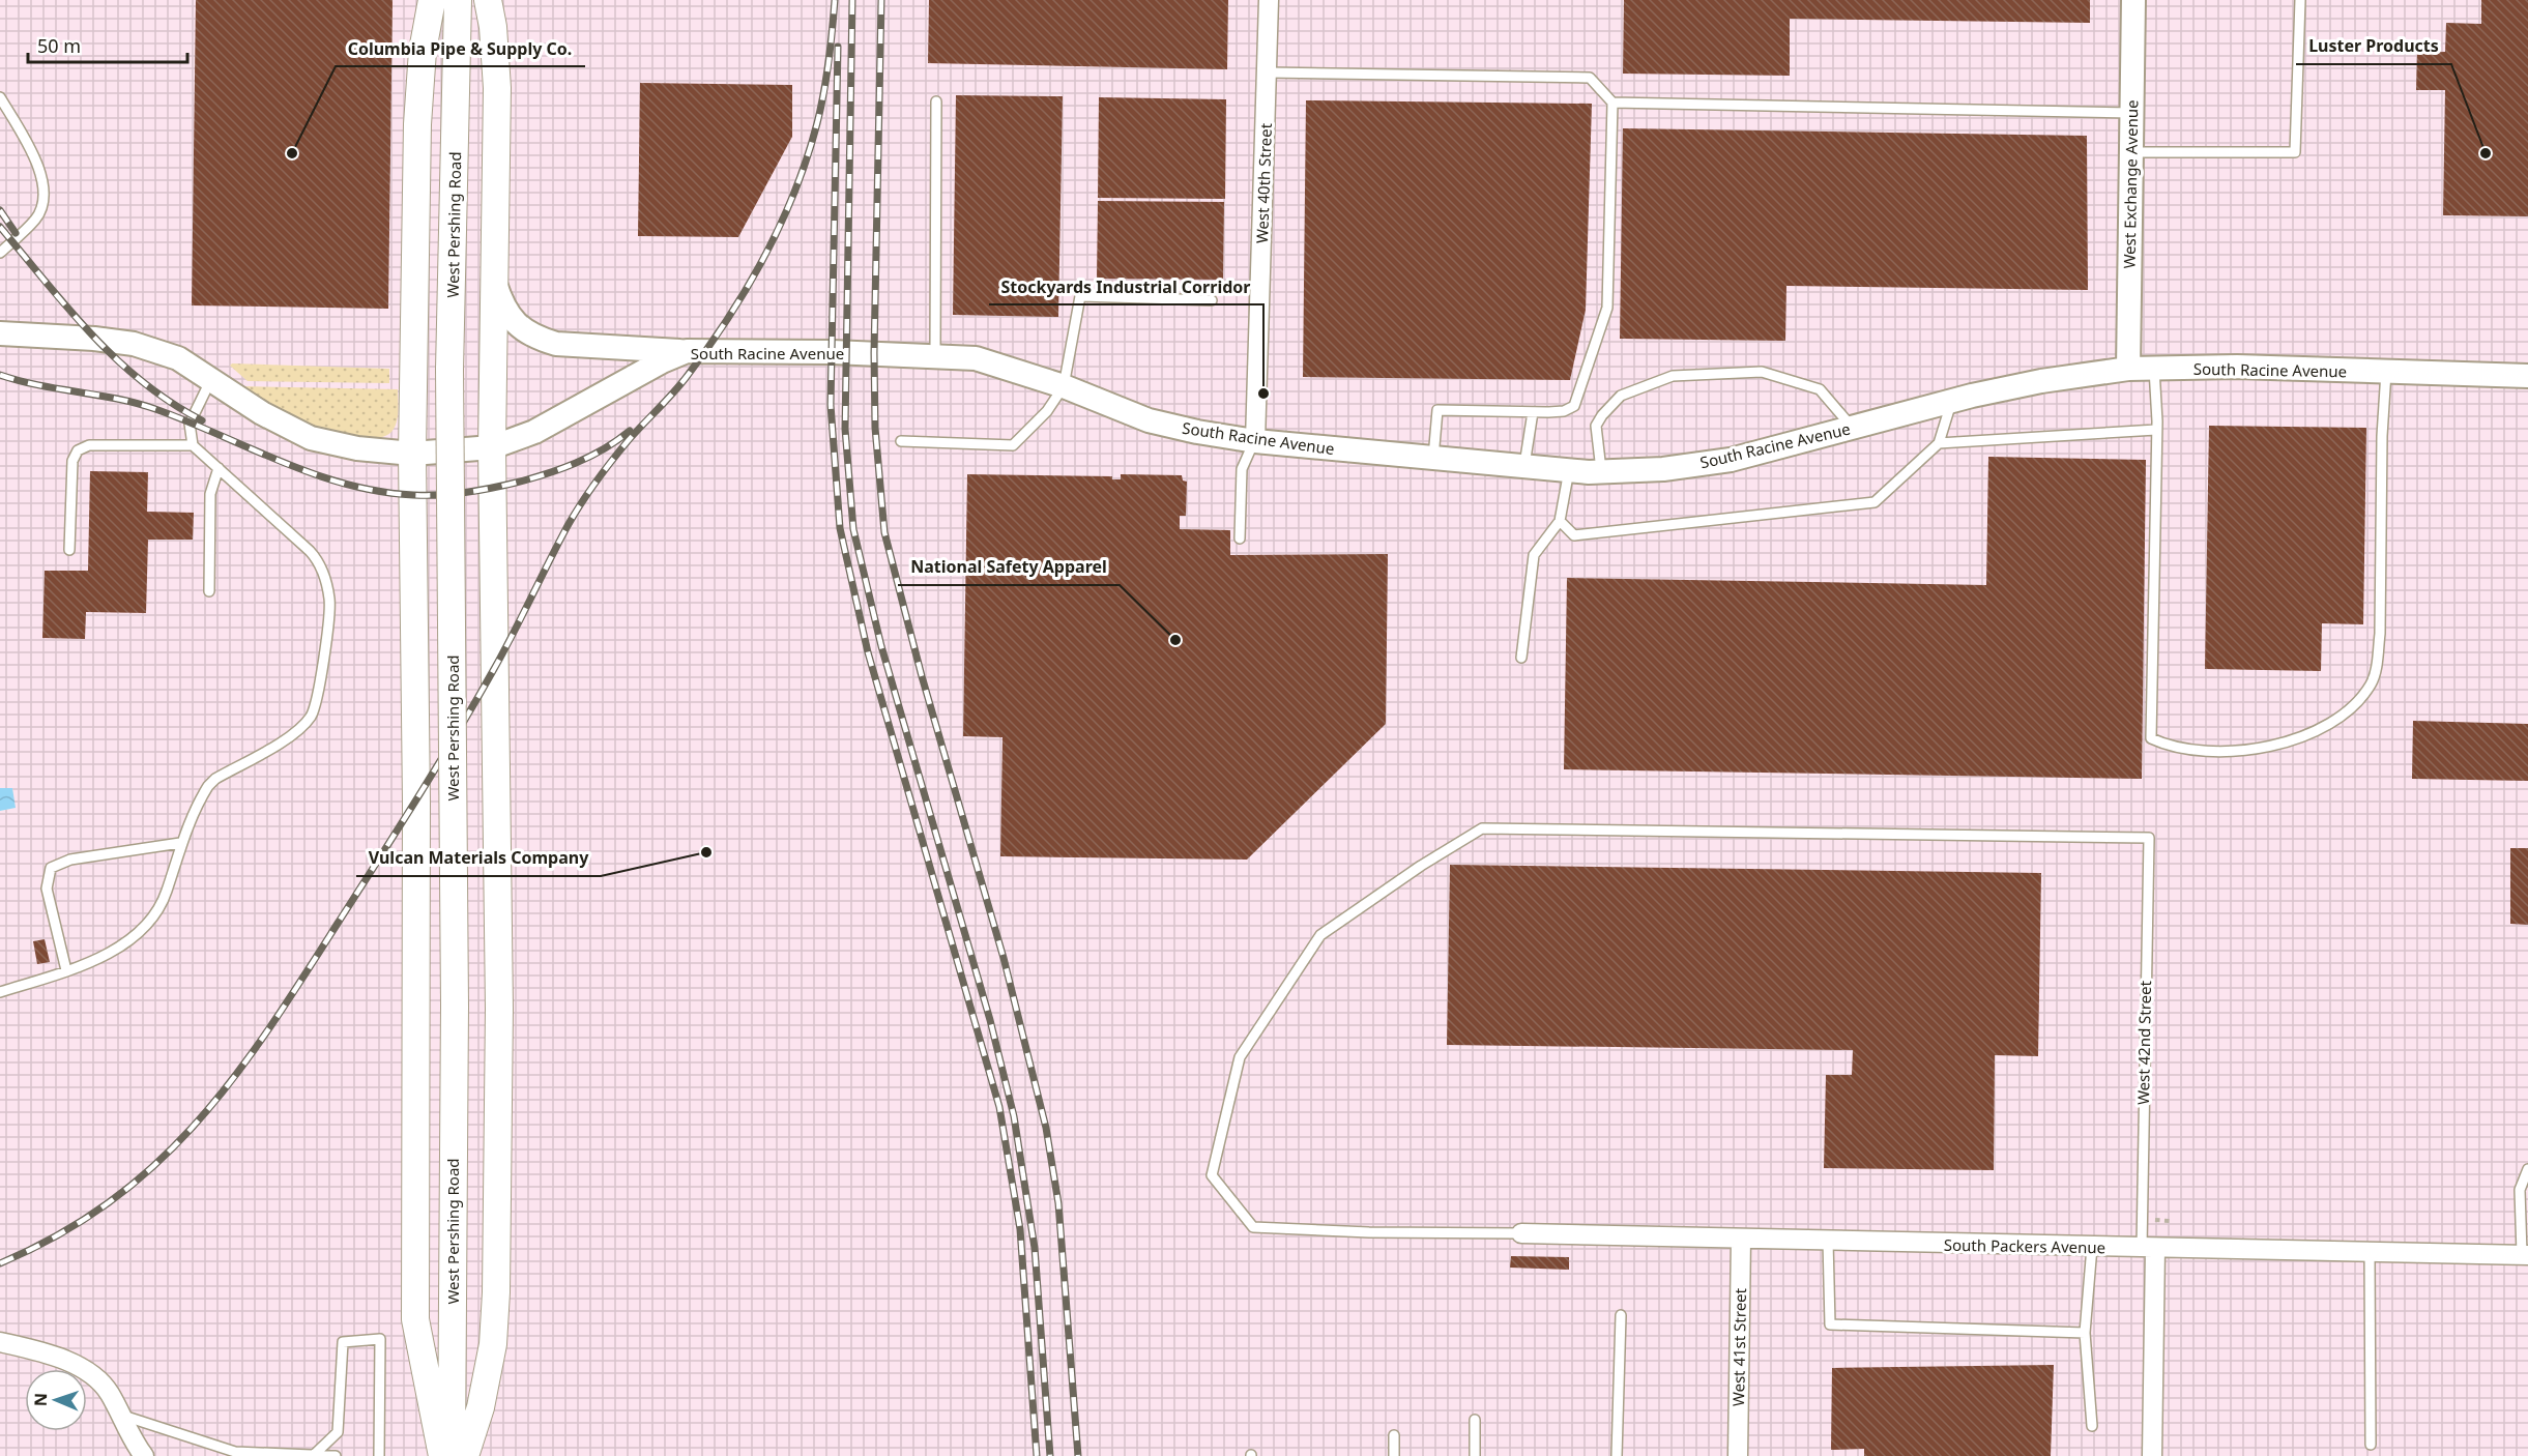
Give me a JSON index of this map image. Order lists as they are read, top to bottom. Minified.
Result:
{"streets":{"main road":["West Pershing Road"],"street":["West 40th Street","West Exchange Avenue","South Racine Avenue","West 42nd Street","South Packers Avenue","West 41st Street"]},"crossings":[["West 40th Street","South Racine Avenue"],["West Exchange Avenue","South Racine Avenue"],["West 42nd Street","South Packers Avenue"],["South Packers Avenue","West 41st Street"]],"places":["Columbia Pipe & Supply Co.","Luster Products","Stockyards Industrial Corridor","National Safety Apparel","Vulcan Materials Company"],"scale_bar":"50 m","north":"left"}
